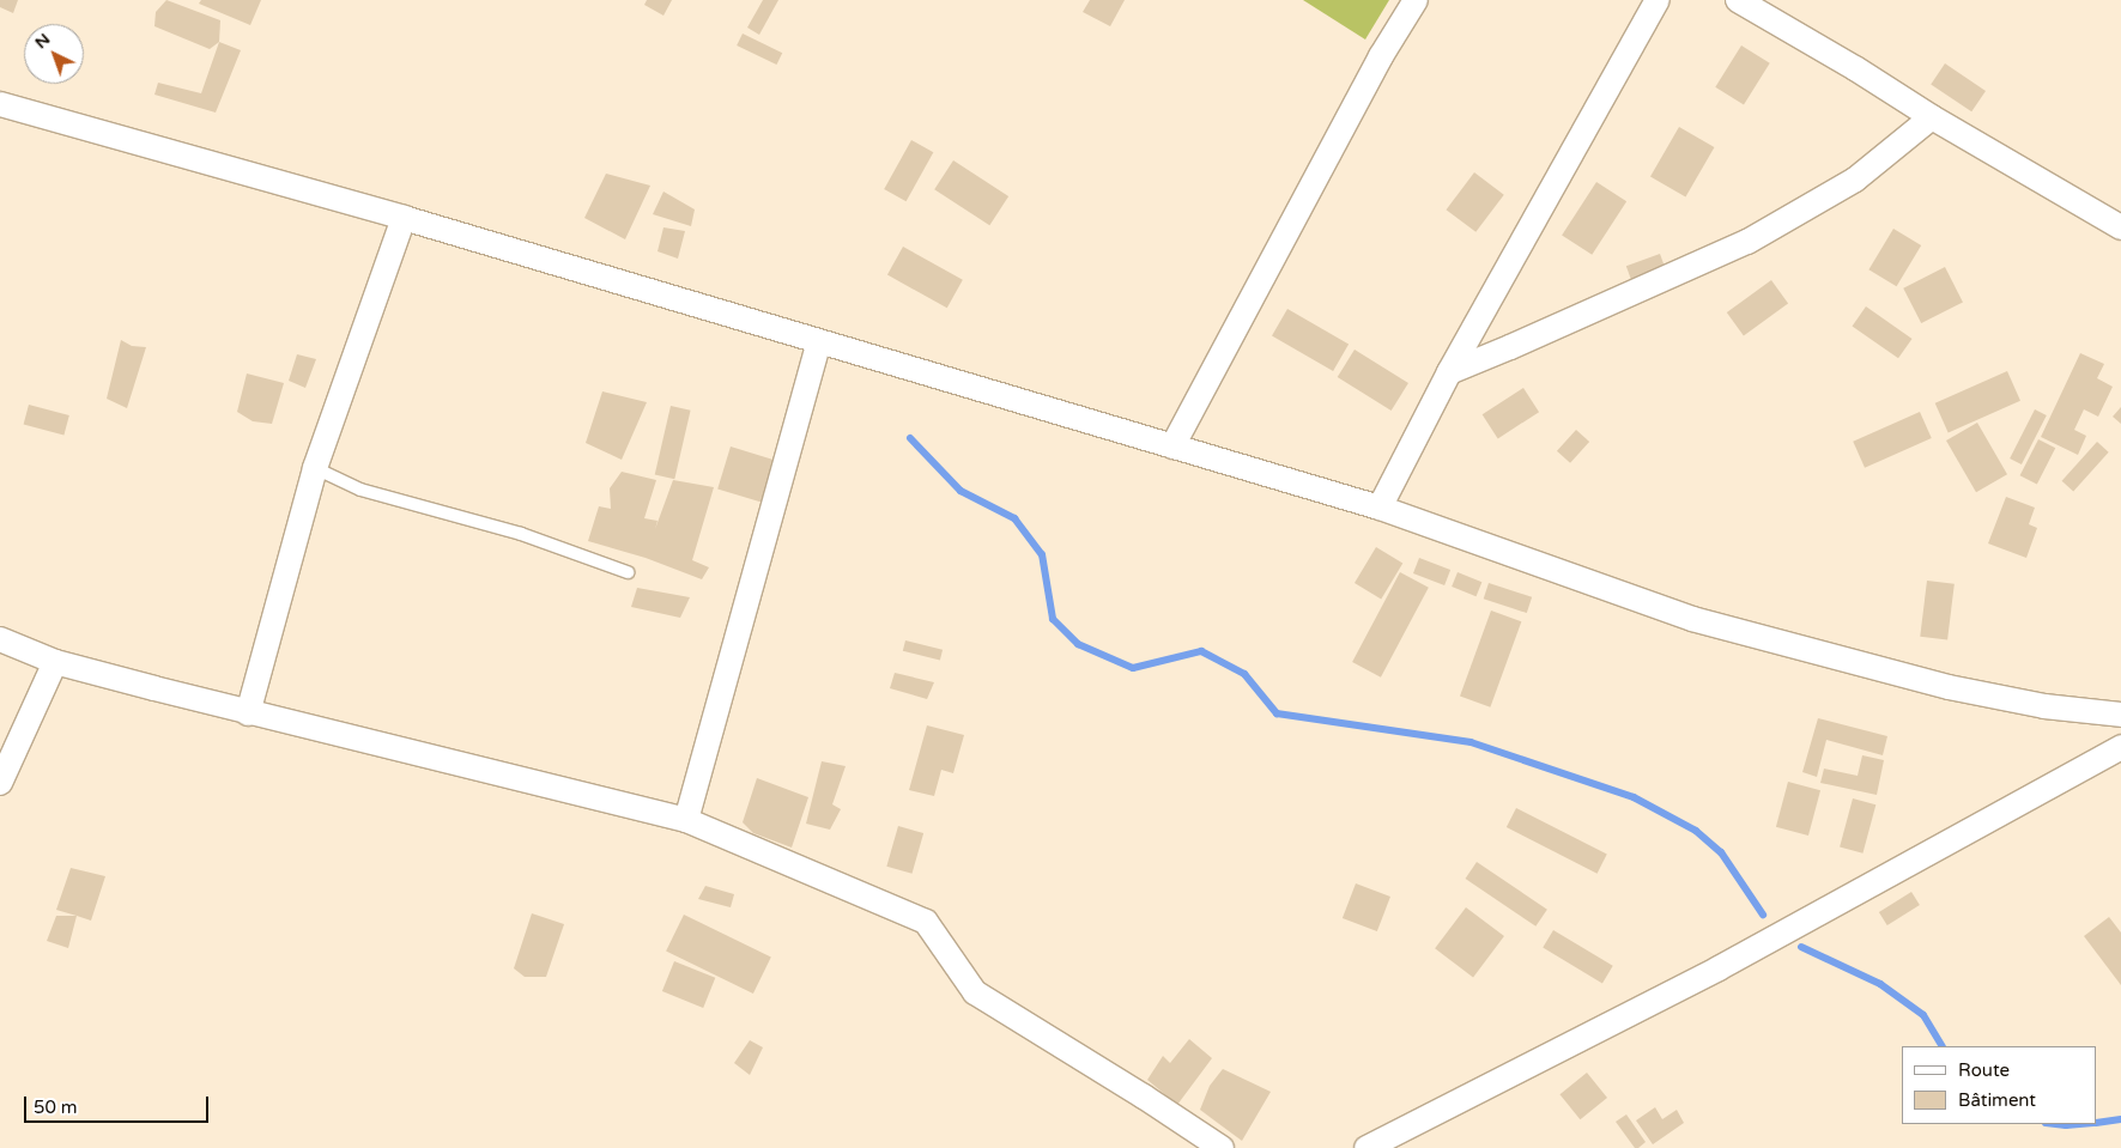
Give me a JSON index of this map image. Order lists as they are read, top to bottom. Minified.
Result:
{"legend":["Route","Bâtiment"],"scale_bar":"50 m","north":"top left"}
